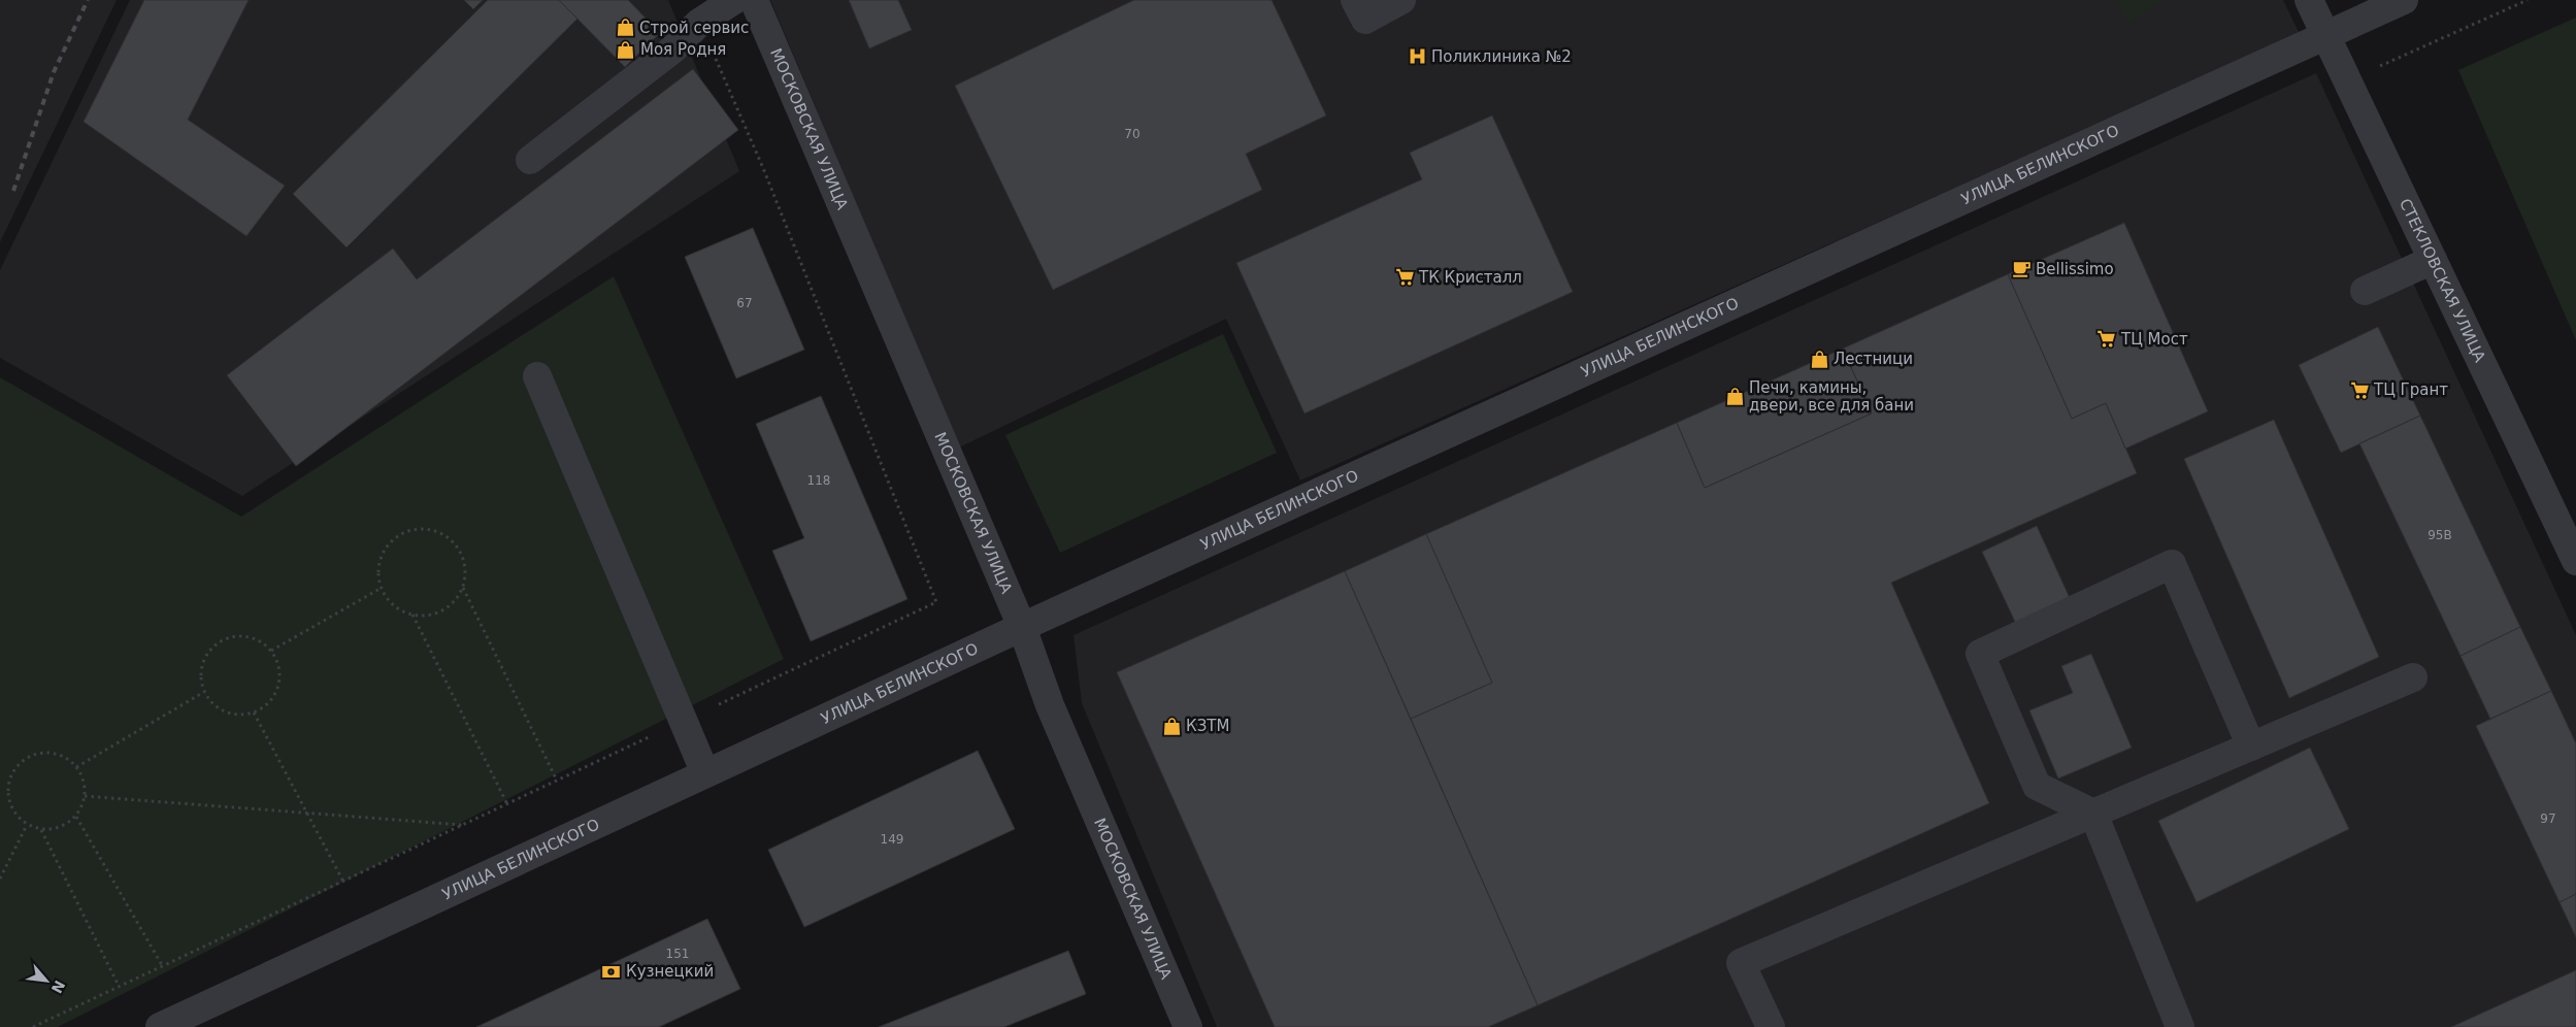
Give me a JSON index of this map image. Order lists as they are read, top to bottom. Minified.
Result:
{"streets":{"street":["МОСКОВСКАЯ УЛИЦА","УЛИЦА БЕЛИНСКОГО","СТЕКЛОВСКАЯ УЛИЦА"]},"crossings":[["МОСКОВСКАЯ УЛИЦА","УЛИЦА БЕЛИНСКОГО"],["УЛИЦА БЕЛИНСКОГО","СТЕКЛОВСКАЯ УЛИЦА"]],"places":{"shop":["Строй сервис","Моя Родня","Лестници","Печи, камины, двери, все для бани","КЗТМ"],"hospital":["Поликлиника №2"],"cafe":["Bellissimo"],"supermarket":["ТК Кристалл","ТЦ Мост","ТЦ Грант"],"bank":["Кузнецкий"]},"house_numbers":["70","67","118","95В","97","149","151"],"north":"bottom right"}
